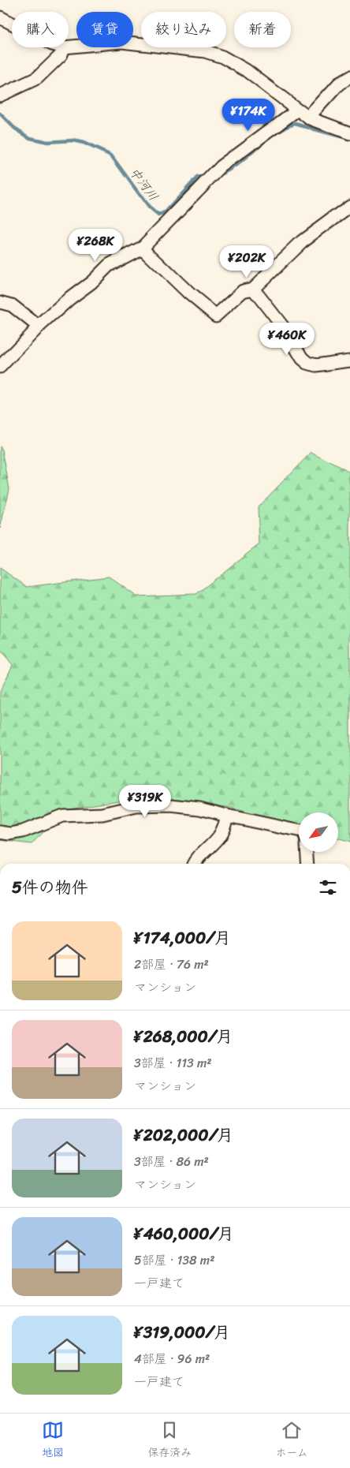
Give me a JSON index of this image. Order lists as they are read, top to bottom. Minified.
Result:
{"water":["中河川"],"north":"bottom left","page":{"chip":["購入","賃貸","絞り込み","新着"],"price":["¥174K","¥268K","¥202K","¥460K","¥319K"],"heading":"5件の物件","list":[{"name":"¥174,000/月","note":"2部屋 · 76 m² · マンション"},{"name":"¥268,000/月","note":"3部屋 · 113 m² · マンション"},{"name":"¥202,000/月","note":"3部屋 · 86 m² · マンション"},{"name":"¥460,000/月","note":"5部屋 · 138 m² · 一戸建て"},{"name":"¥319,000/月","note":"4部屋 · 96 m² · 一戸建て"}],"tabs":["地図","保存済み","ホーム"]}}
